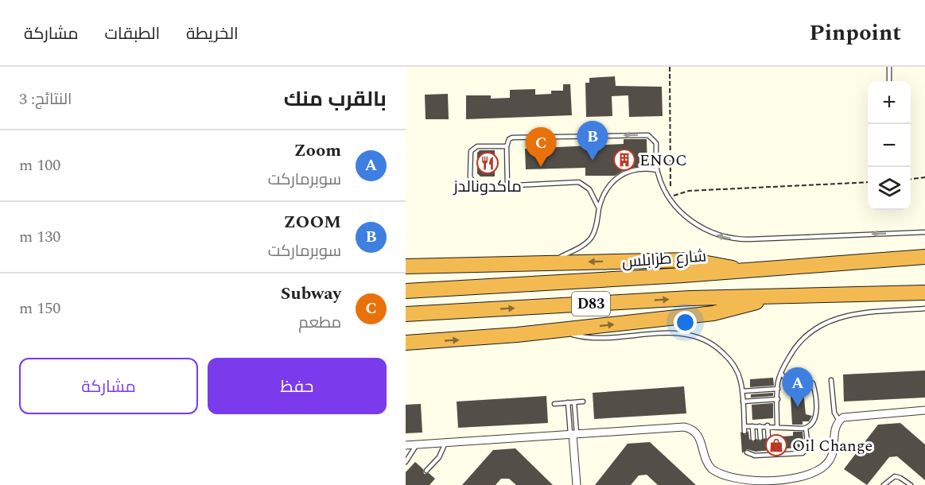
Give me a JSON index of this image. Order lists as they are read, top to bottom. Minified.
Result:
{"streets":{"highway":["شارع طرابلس","D83"]},"places":{"building":["ENOC"],"restaurant":["ماكدونالدز"],"shop":["Oil Change"]},"page":{"header":"Pinpoint","nav":["الخريطة","الطبقات","مشاركة"],"heading":["بالقرب منك","النتائج: 3"],"map_buttons":["+","−"],"pins":["B","C","A"],"list":[{"mark":"A","name":"Zoom","note":"سوبرماركت","value":"100 m"},{"mark":"B","name":"ZOOM","note":"سوبرماركت","value":"130 m"},{"mark":"C","name":"Subway","note":"مطعم","value":"150 m"}],"buttons":["حفظ","مشاركة"]}}
